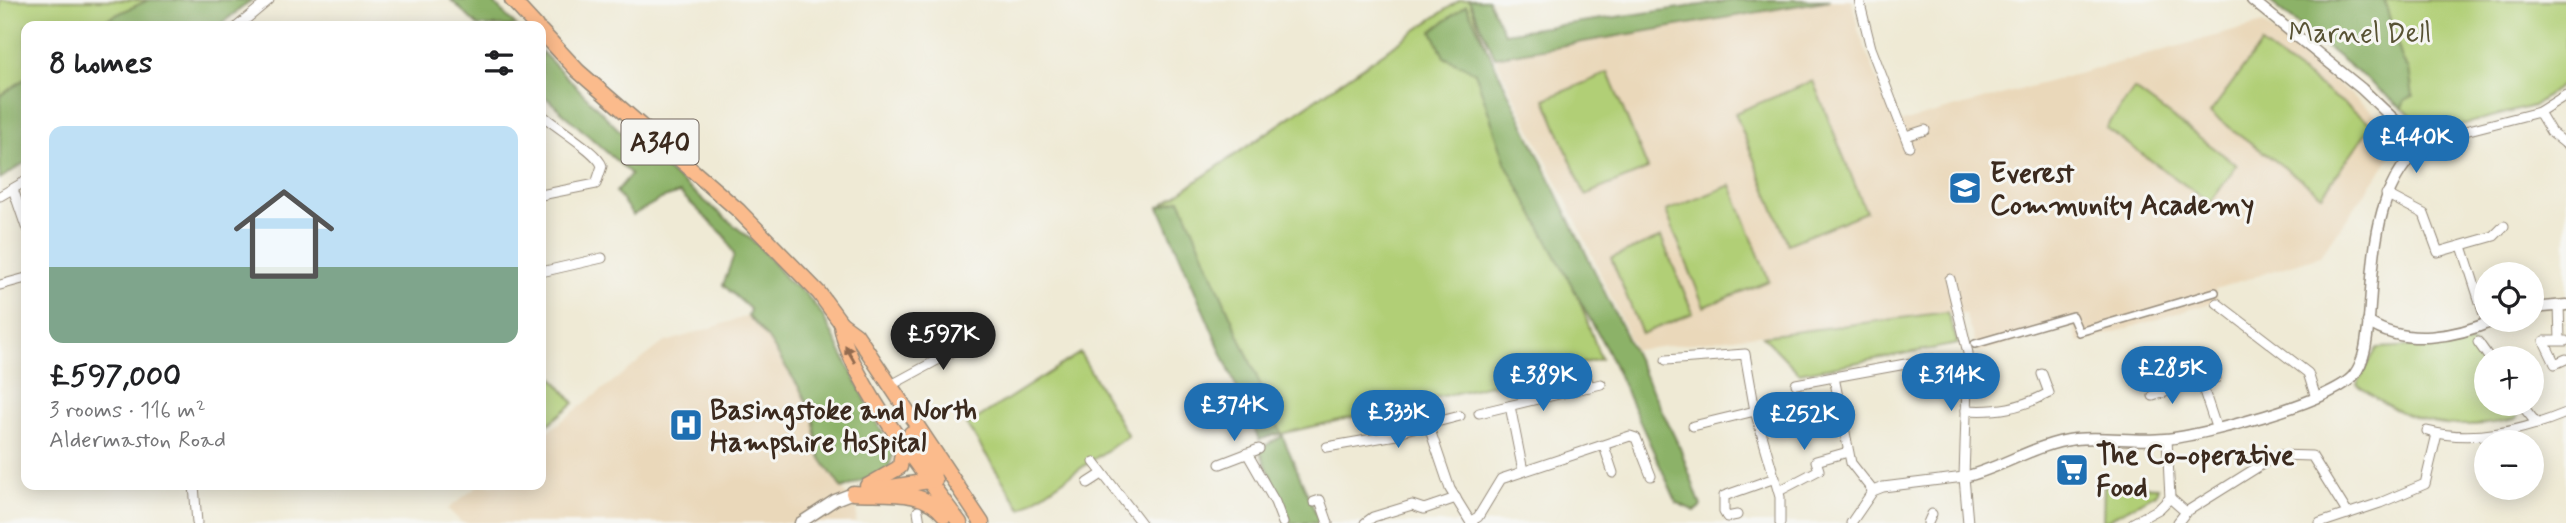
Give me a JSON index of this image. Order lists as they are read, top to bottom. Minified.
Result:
{"streets":{"main road":["A340"]},"parks":["Marnel Dell"],"places":{"school or university":["Everest Community Academy"],"hospital":["Basingstoke and North Hampshire Hospital"],"supermarket":["The Co-operative Food"]},"page":{"heading":"8 homes","list":[{"name":"£597,000","note":"3 rooms · 116 m² · Aldermaston Road"}],"price":["£440K","£597K","£285K","£389K","£314K","£374K","£333K","£252K"],"map_buttons":["+","−"]}}
